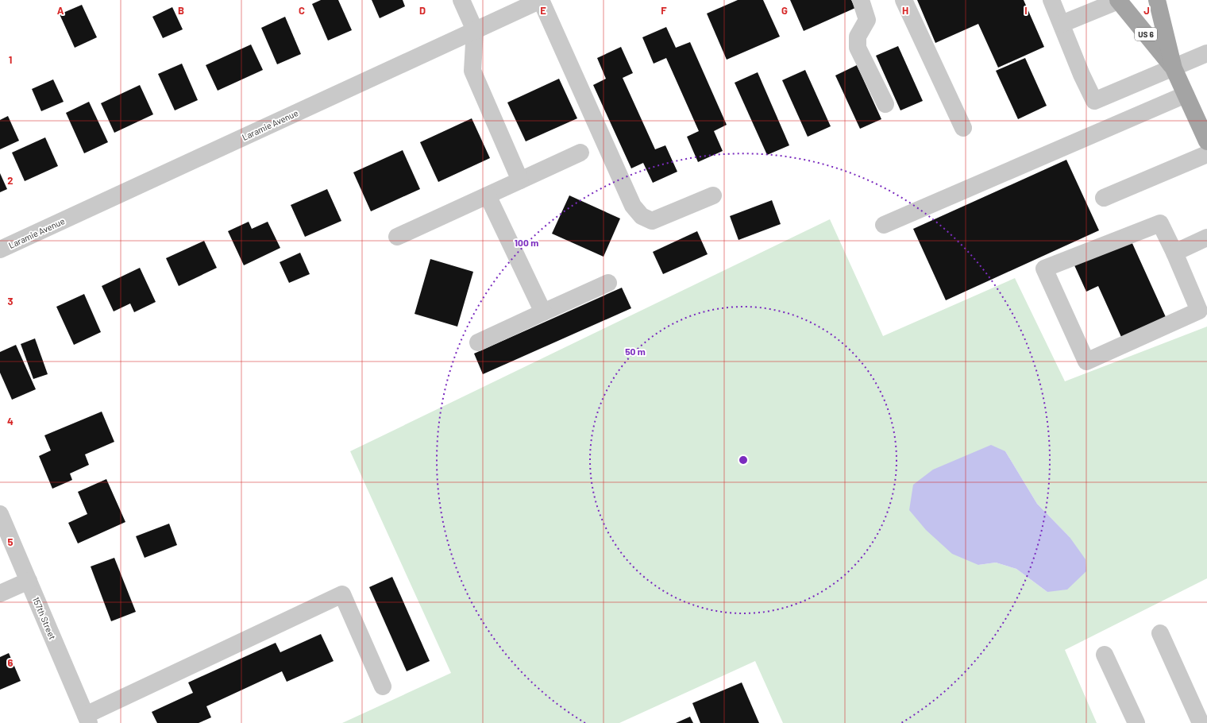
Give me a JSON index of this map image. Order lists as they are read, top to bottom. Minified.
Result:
{"streets":{"main road":["US 6"],"street":["Laramie Avenue","157th Street"]},"grid":{"columns":["A","B","C","D","E","F","G","H","I","J"],"rows":["1","2","3","4","5","6"]},"rings":["100 m","50 m"]}
